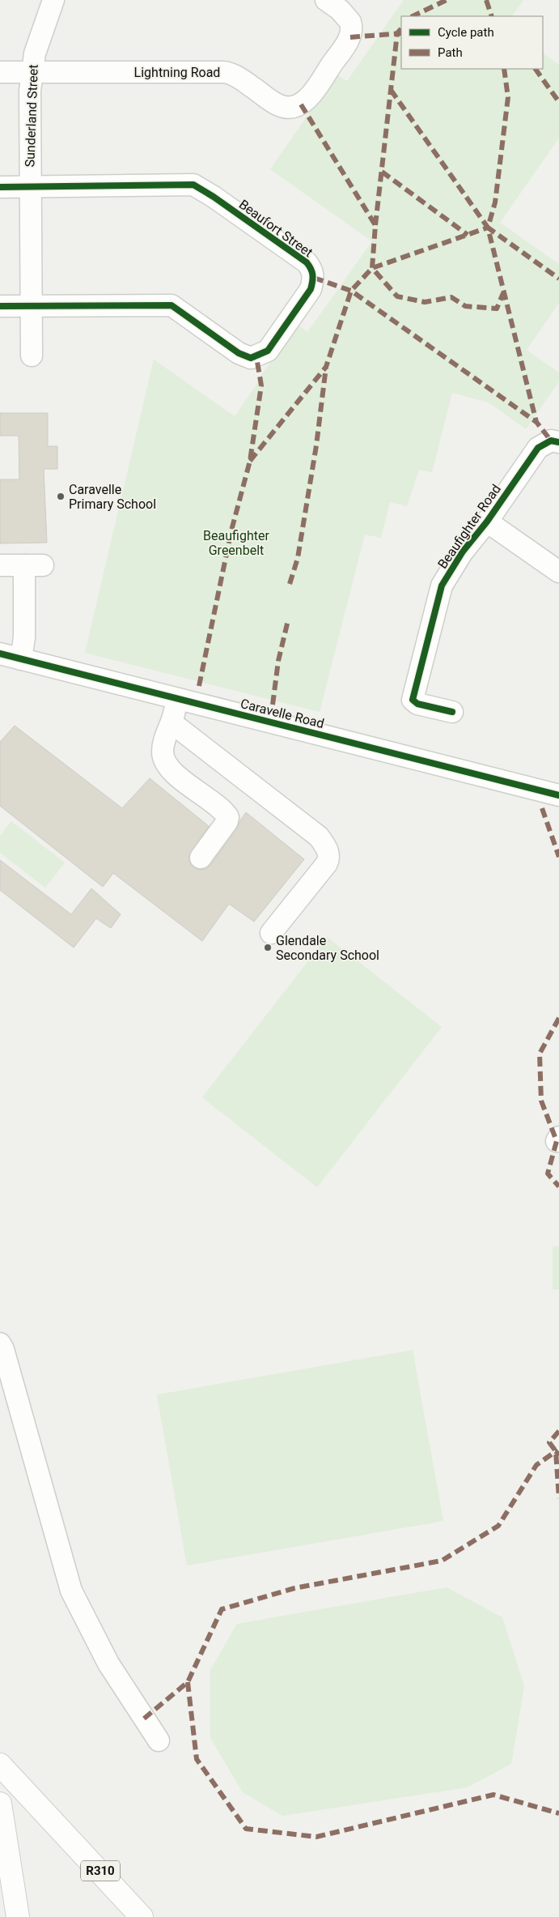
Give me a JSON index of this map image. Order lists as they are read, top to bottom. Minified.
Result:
{"streets":{"main road":["R310"],"street":["Lightning Road","Sunderland Street","Beaufort Street","Beaufighter Road","Caravelle Road"]},"crossings":[["Lightning Road","Sunderland Street"],["Sunderland Street","Beaufort Street"]],"parks":["Beaufighter Greenbelt"],"places":["Caravelle Primary School","Glendale Secondary School"],"legend":["Cycle path","Path"]}
